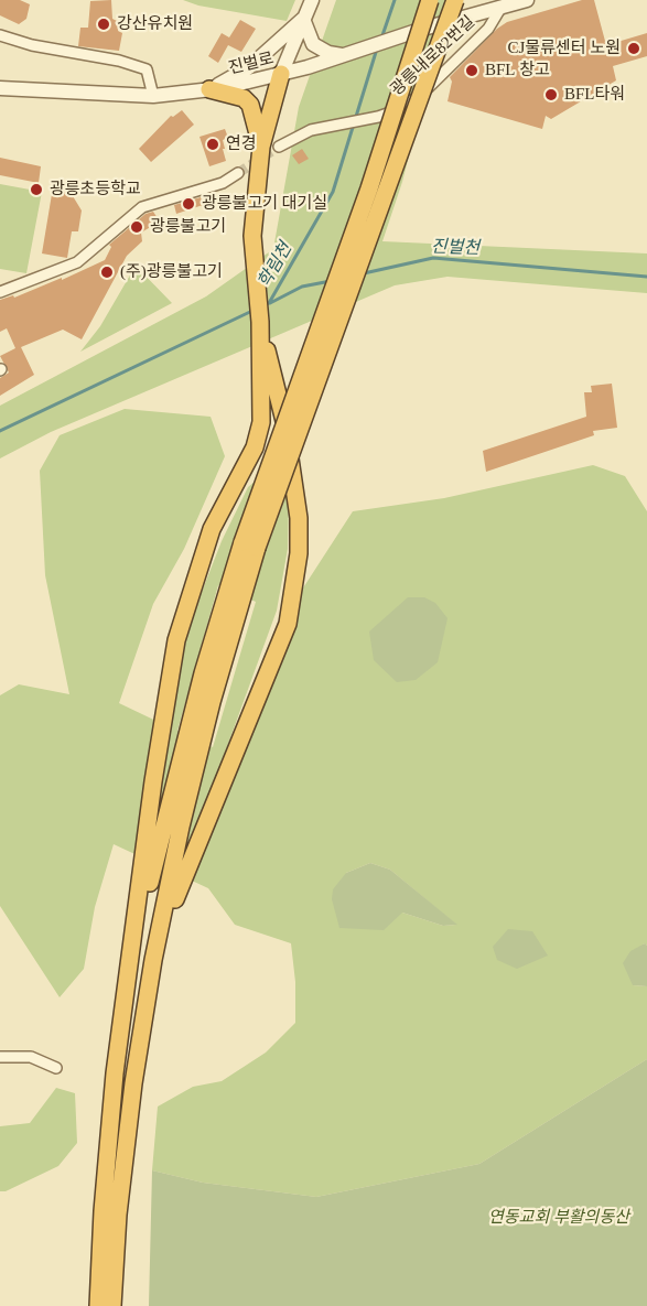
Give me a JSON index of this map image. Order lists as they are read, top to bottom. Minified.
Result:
{"streets":{"street":["광릉내로82번길","진벌로"]},"crossings":[["광릉내로82번길","진벌로"]],"water":["진벌천","학림천"],"parks":["연동교회 부활의동산"],"places":["강산유치원","CJ물류센터 노원","BFL 창고","BFL타워","연경","광릉초등학교","광릉불고기 대기실","광릉불고기","(주)광릉불고기"]}
